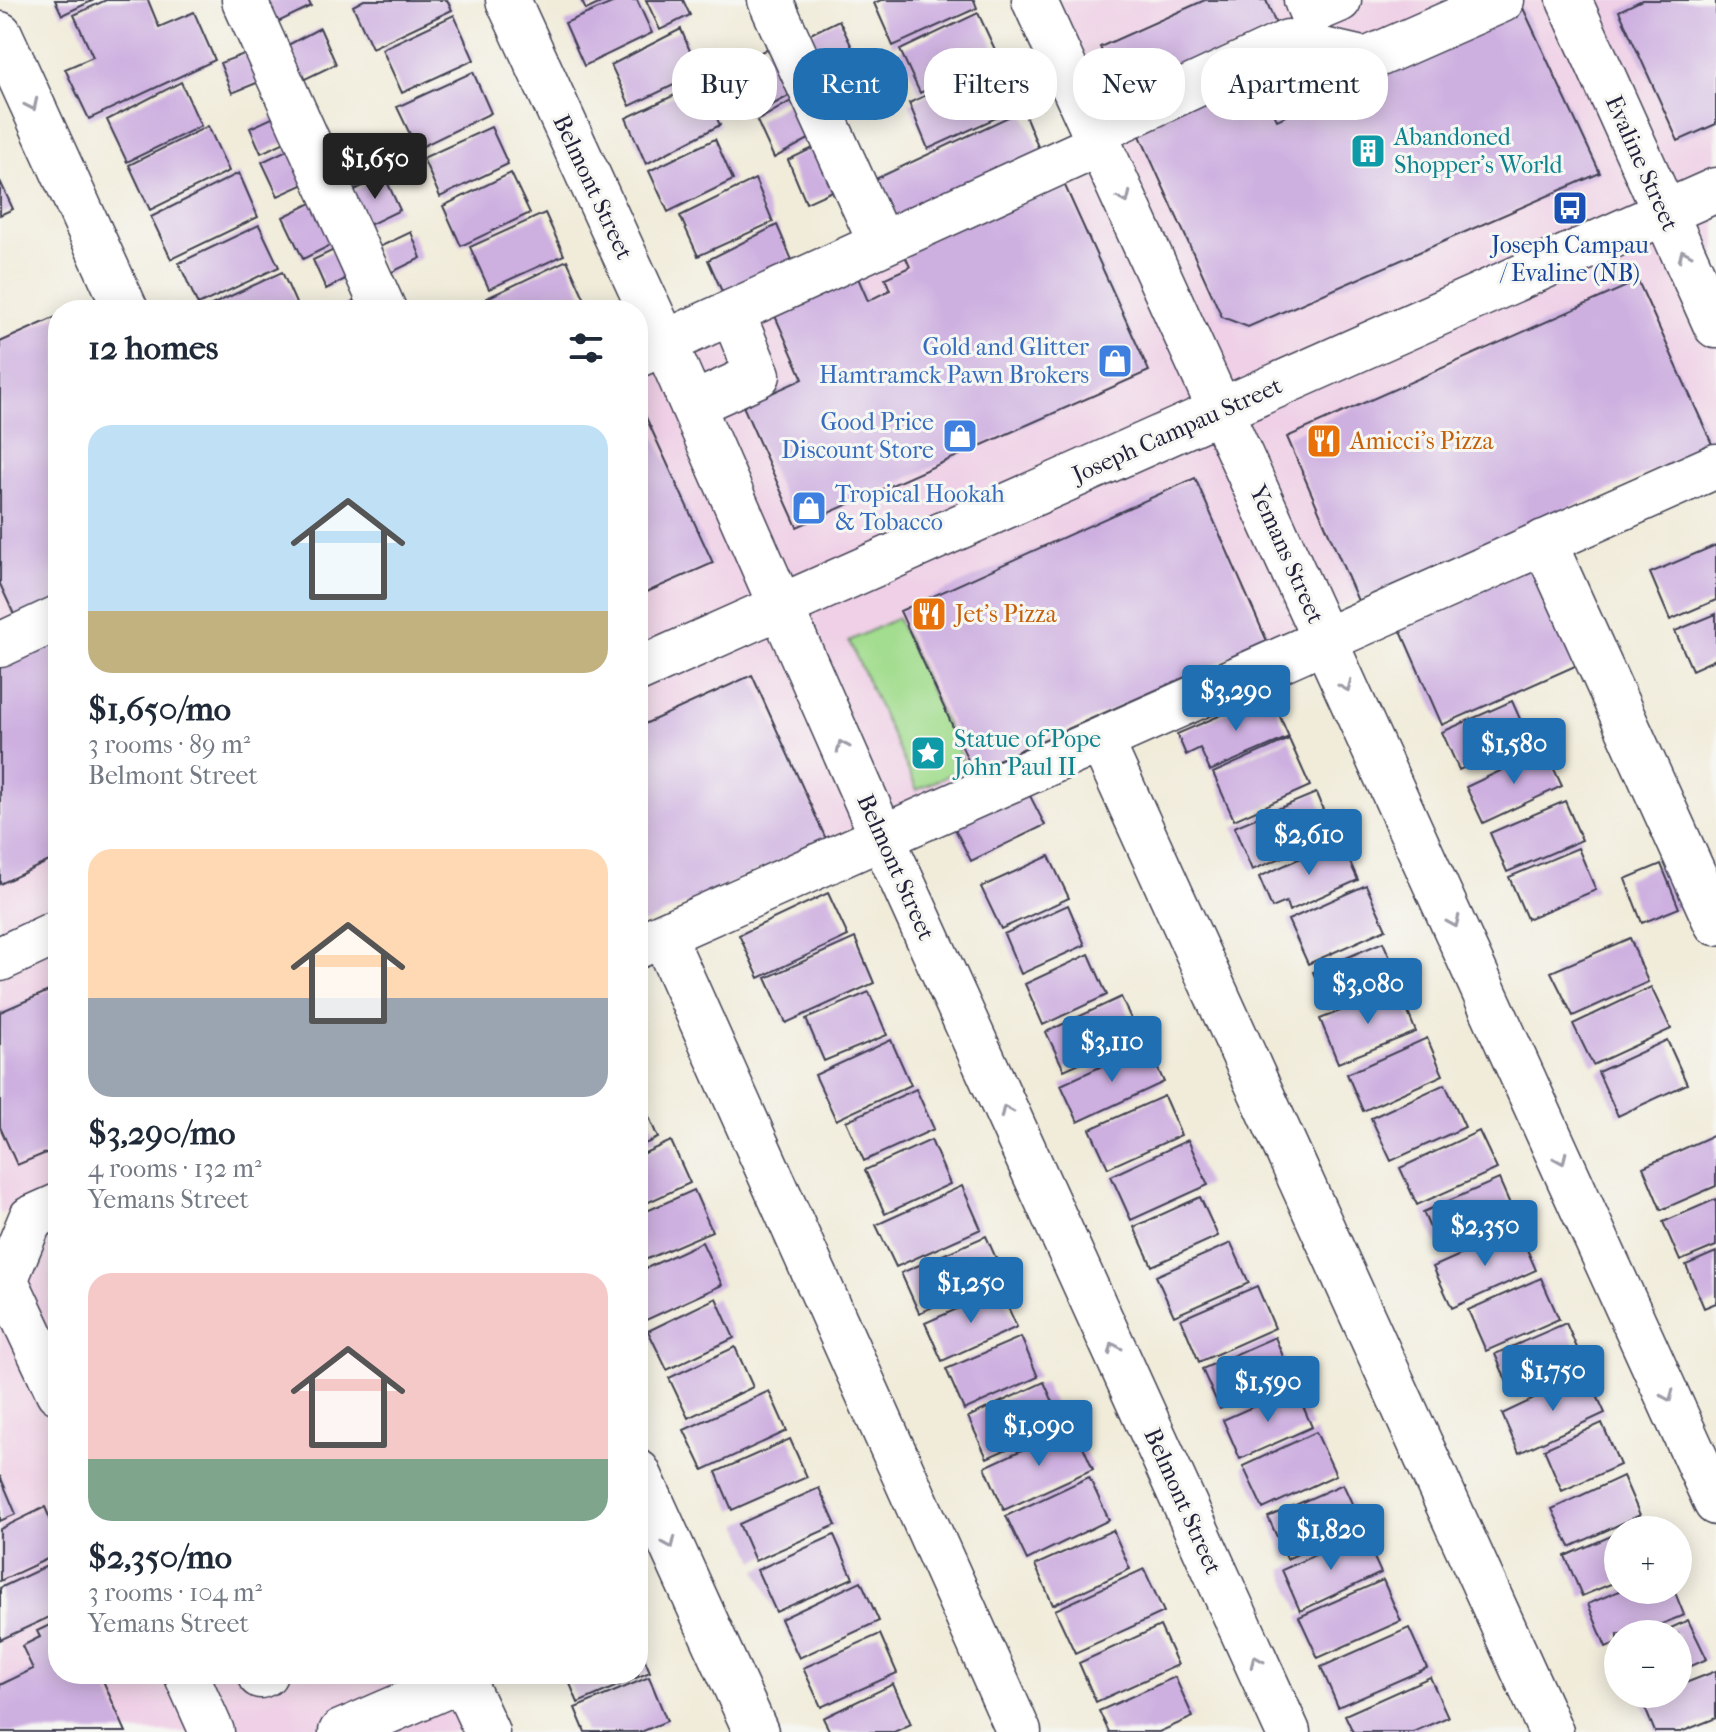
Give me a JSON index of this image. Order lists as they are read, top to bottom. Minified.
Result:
{"streets":{"street":["Evaline Street","Belmont Street","Joseph Campau Street","Yemans Street"]},"crossings":[["Evaline Street","Joseph Campau Street"],["Belmont Street","Joseph Campau Street"],["Joseph Campau Street","Yemans Street"]],"places":{"building":["Abandoned Shopper's World"],"bus stop":["Joseph Campau / Evaline (NB)"],"shop":["Gold and Glitter Hamtramck Pawn Brokers","Good Price Discount Store","Tropical Hookah & Tobacco"],"restaurant":["Amicci's Pizza","Jet's Pizza"],"place":["Statue of Pope John Paul II"]},"page":{"chip":["Buy","Rent","Filters","New","Apartment"],"price":["$1,650","$3,290","$1,580","$2,610","$3,080","$3,110","$2,350","$1,250","$1,750","$1,590","$1,090","$1,820"],"heading":"12 homes","list":[{"name":"$1,650/mo","note":"3 rooms · 89 m² · Belmont Street"},{"name":"$3,290/mo","note":"4 rooms · 132 m² · Yemans Street"},{"name":"$2,350/mo","note":"3 rooms · 104 m² · Yemans Street"}],"map_buttons":["+","−"]}}
